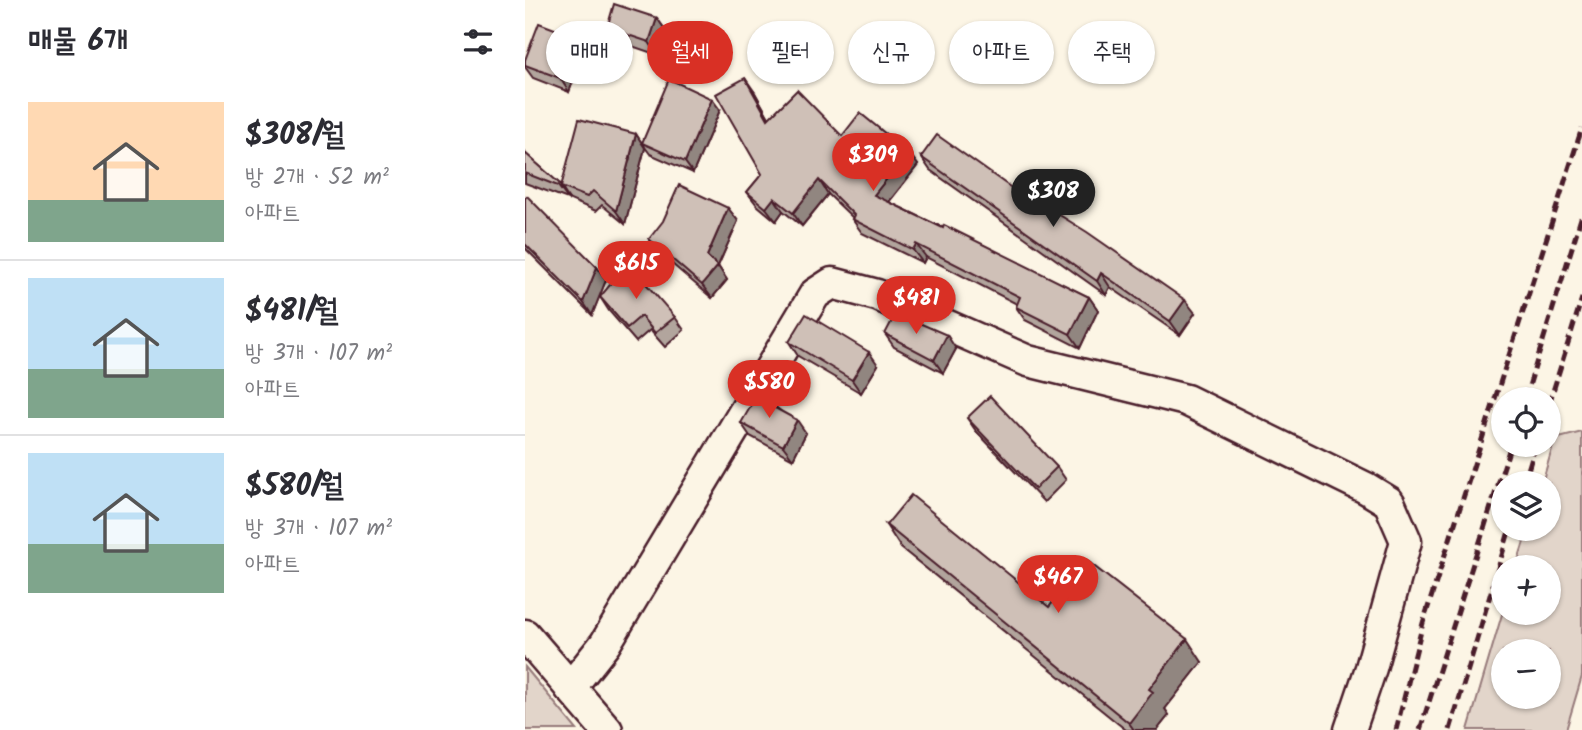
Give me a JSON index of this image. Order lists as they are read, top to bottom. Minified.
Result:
{"page":{"heading":"매물 6개","chip":["매매","월세","필터","신규","아파트","주택"],"list":[{"name":"$308/월","note":"방 2개 · 52 m² · 아파트"},{"name":"$481/월","note":"방 3개 · 107 m² · 아파트"},{"name":"$580/월","note":"방 3개 · 107 m² · 아파트"}],"price":["$309","$308","$615","$481","$580","$467"],"map_buttons":["+","−"]}}
